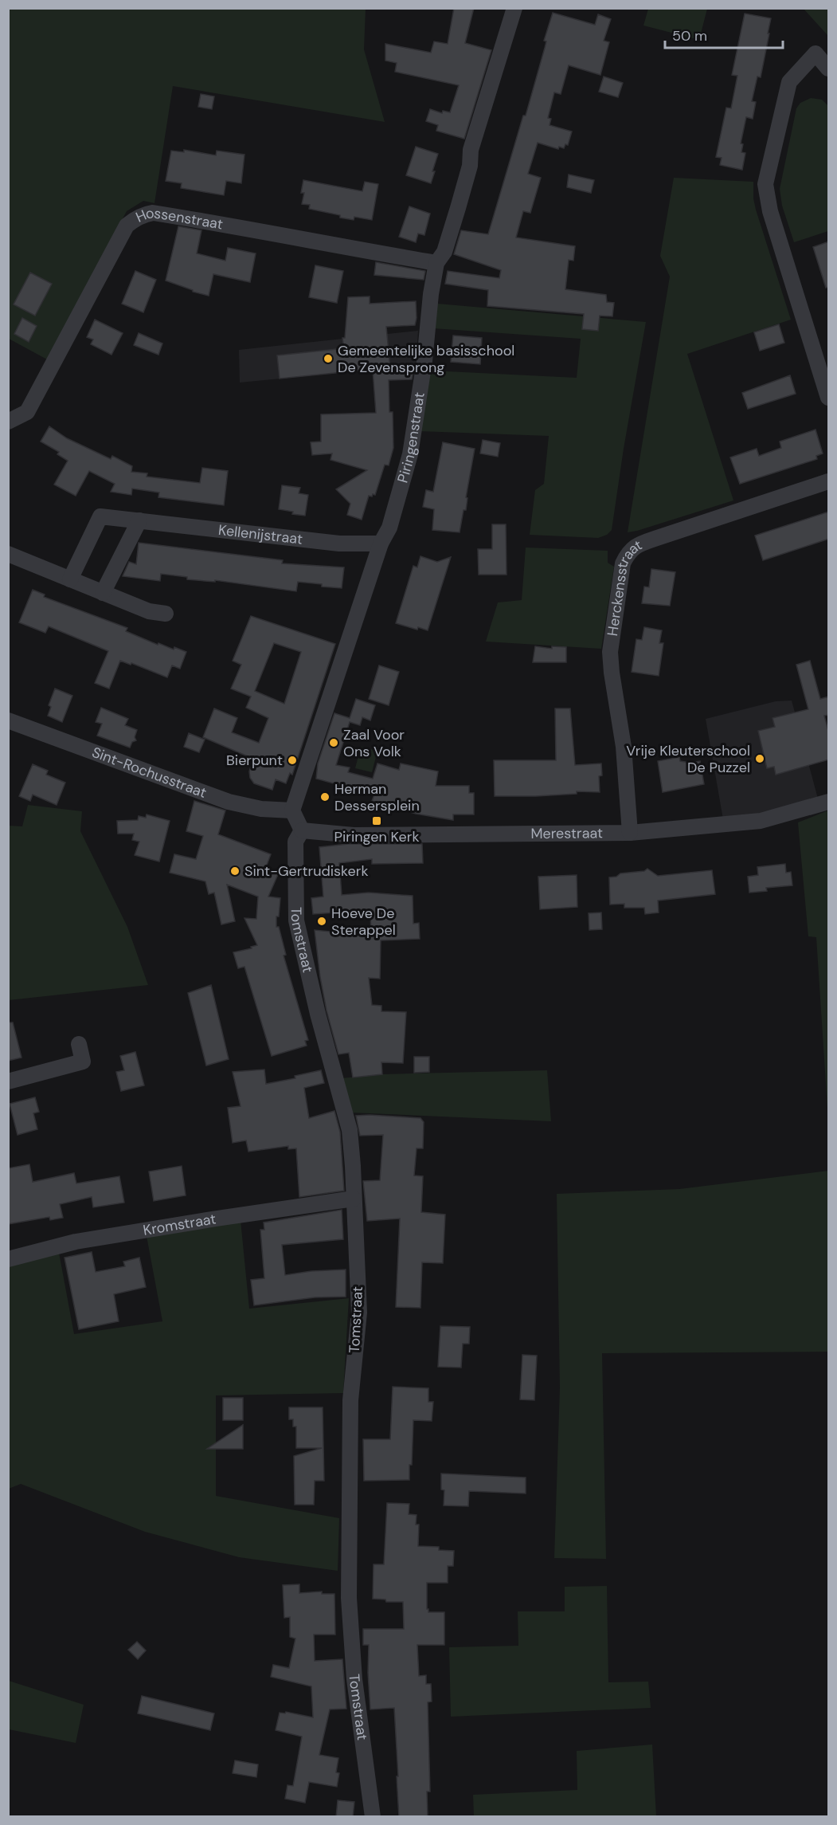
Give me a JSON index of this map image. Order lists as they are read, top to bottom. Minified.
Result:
{"streets":{"street":["Hossenstraat","Piringenstraat","Kellenijstraat","Herckensstraat","Sint-Rochusstraat","Merestraat","Tomstraat","Kromstraat"]},"crossings":[["Hossenstraat","Piringenstraat"],["Piringenstraat","Kellenijstraat"],["Piringenstraat","Sint-Rochusstraat"],["Herckensstraat","Merestraat"],["Merestraat","Tomstraat"],["Tomstraat","Kromstraat"]],"places":{"other":["Gemeentelijke basisschool De Zevensprong","Zaal Voor Ons Volk","Vrije Kleuterschool De Puzzel","Bierpunt","Herman Dessersplein","Sint-Gertrudiskerk","Hoeve De Sterappel"],"transit":["Piringen Kerk"]},"scale_bar":"50 m"}
